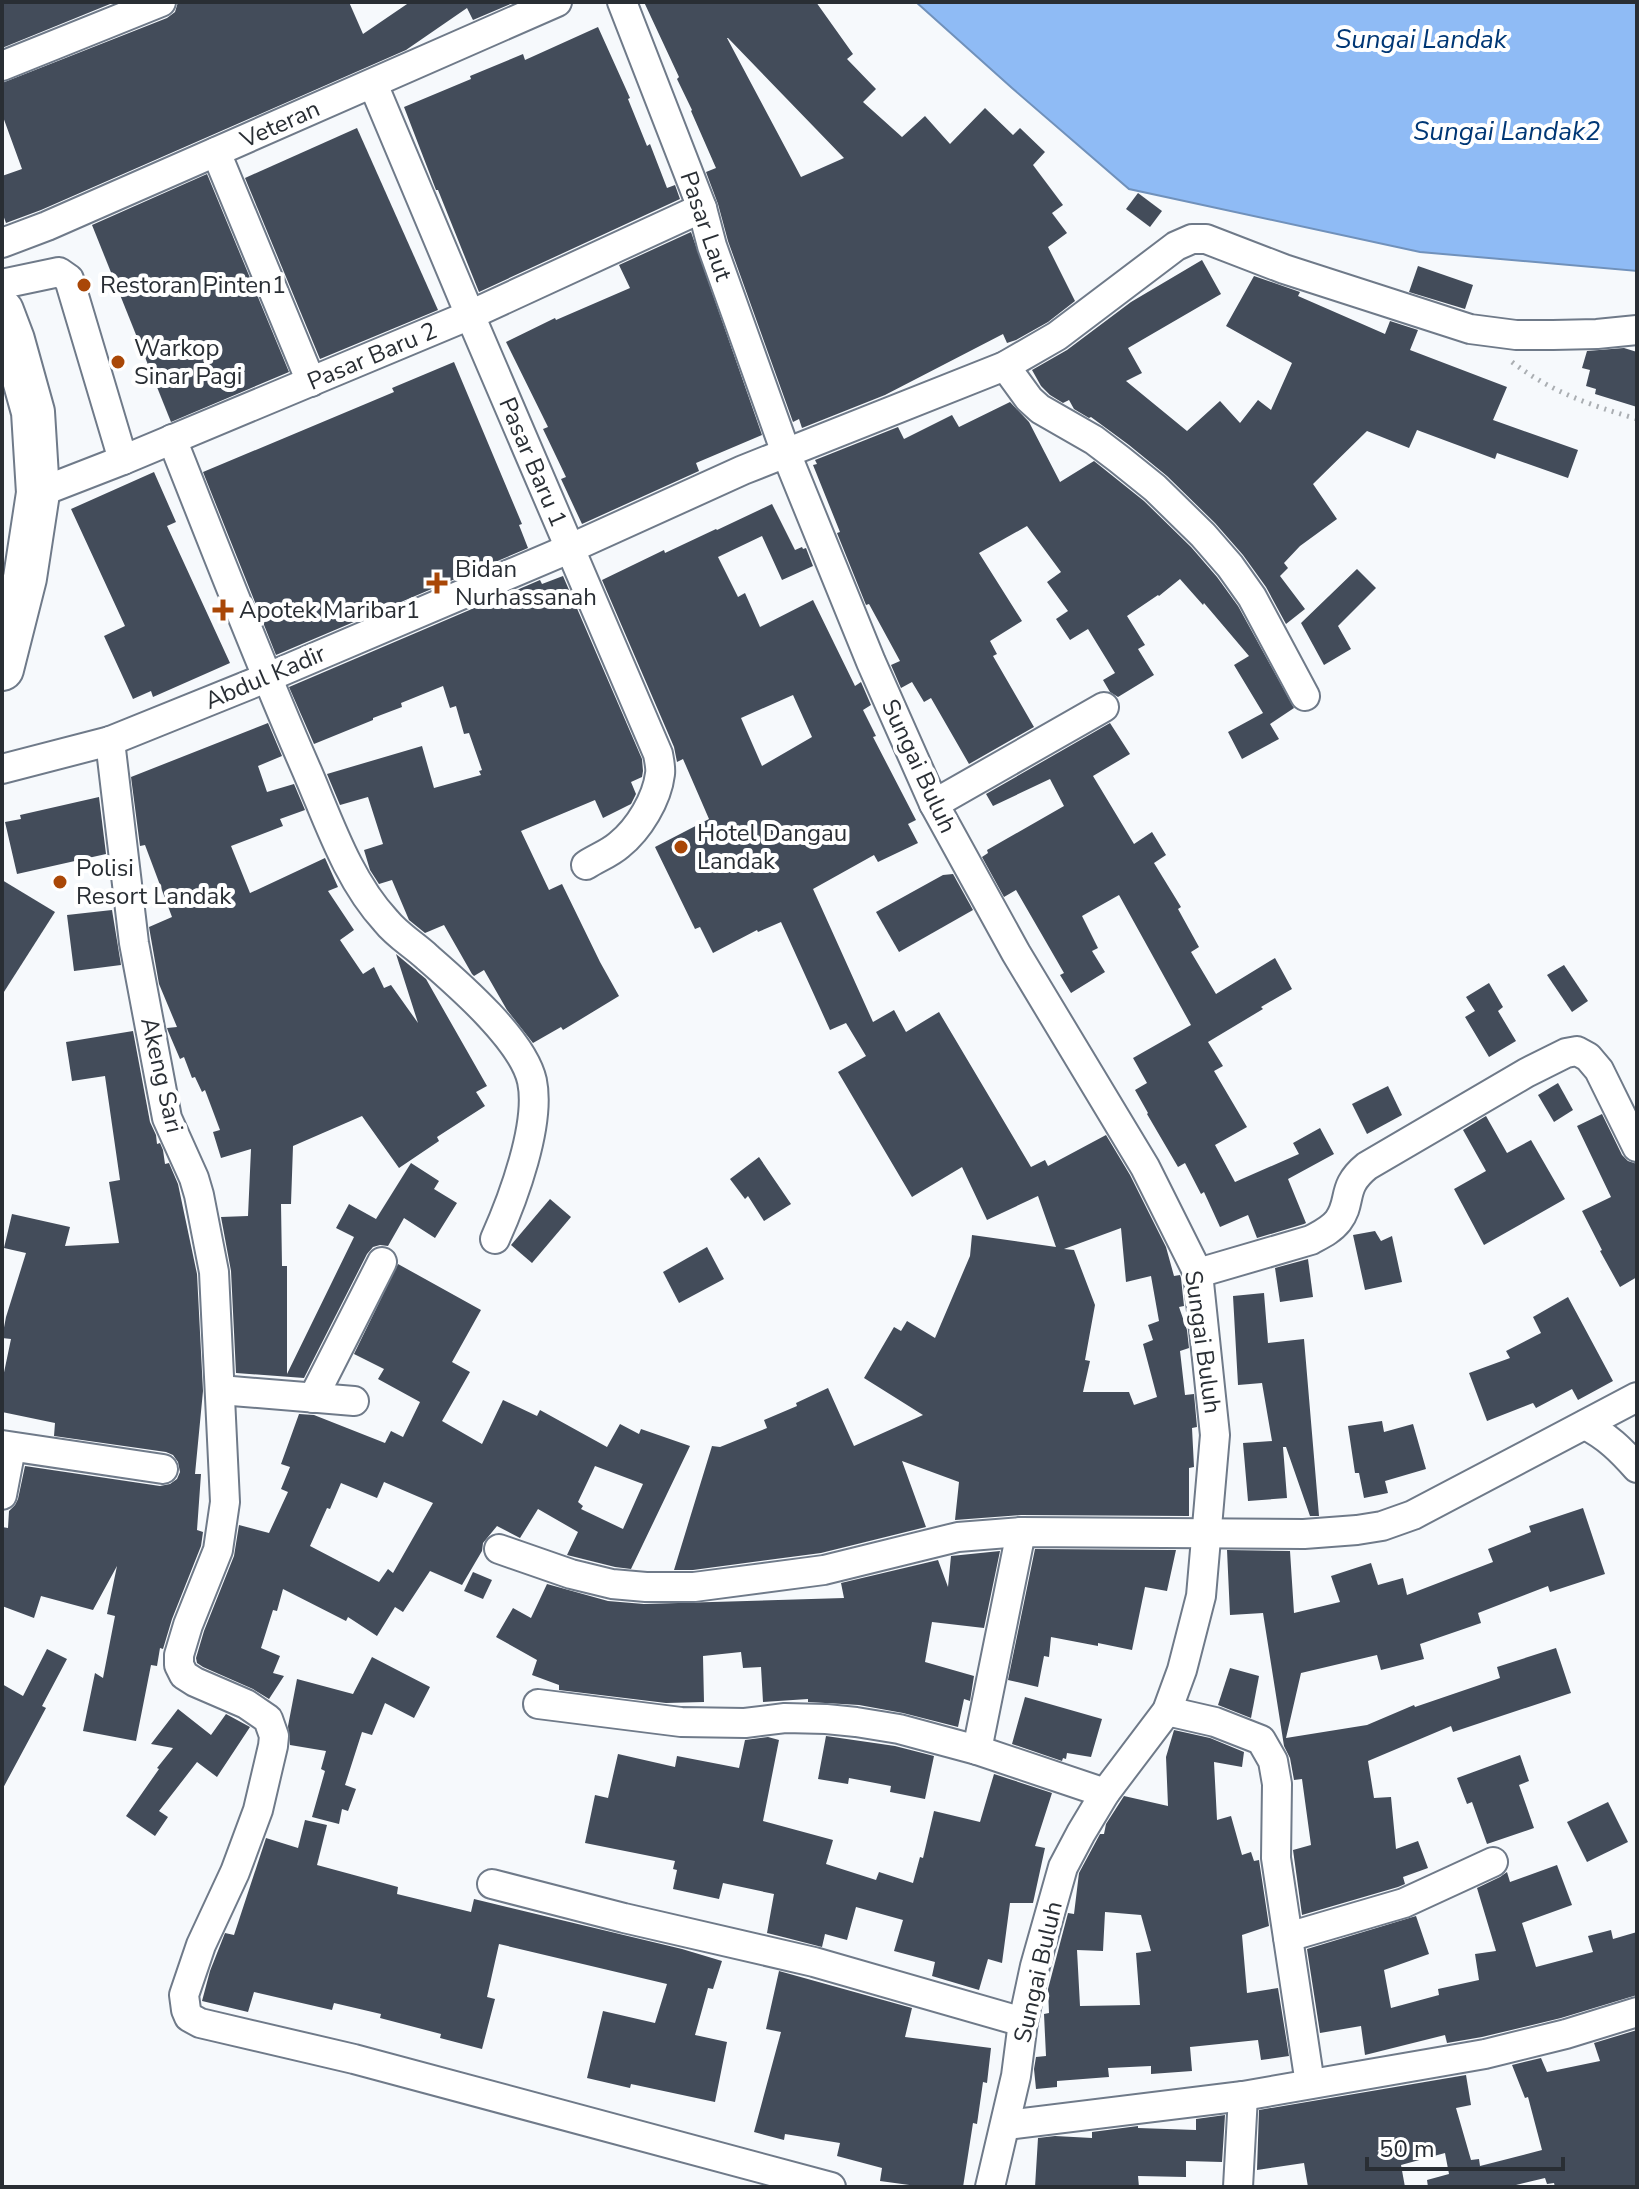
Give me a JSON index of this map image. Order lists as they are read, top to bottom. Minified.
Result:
{"streets":{"street":["Veteran","Pasar Laut","Pasar Baru 2","Pasar Baru 1","Abdul Kadir","Sungai Buluh","Akeng Sari"]},"crossings":[["Veteran","Pasar Baru 1"],["Pasar Laut","Pasar Baru 2"],["Pasar Laut","Abdul Kadir"],["Pasar Laut","Sungai Buluh"],["Pasar Baru 2","Pasar Baru 1"],["Pasar Baru 1","Abdul Kadir"],["Abdul Kadir","Sungai Buluh"],["Abdul Kadir","Akeng Sari"]],"water":["Sungai Landak","Sungai Landak2"],"places":{"other":["Restoran Pinten1","Warkop Sinar Pagi","Hotel Dangau Landak","Polisi Resort Landak"],"health":["Bidan Nurhassanah","Apotek Maribar1"]},"scale_bar":"50 m"}
